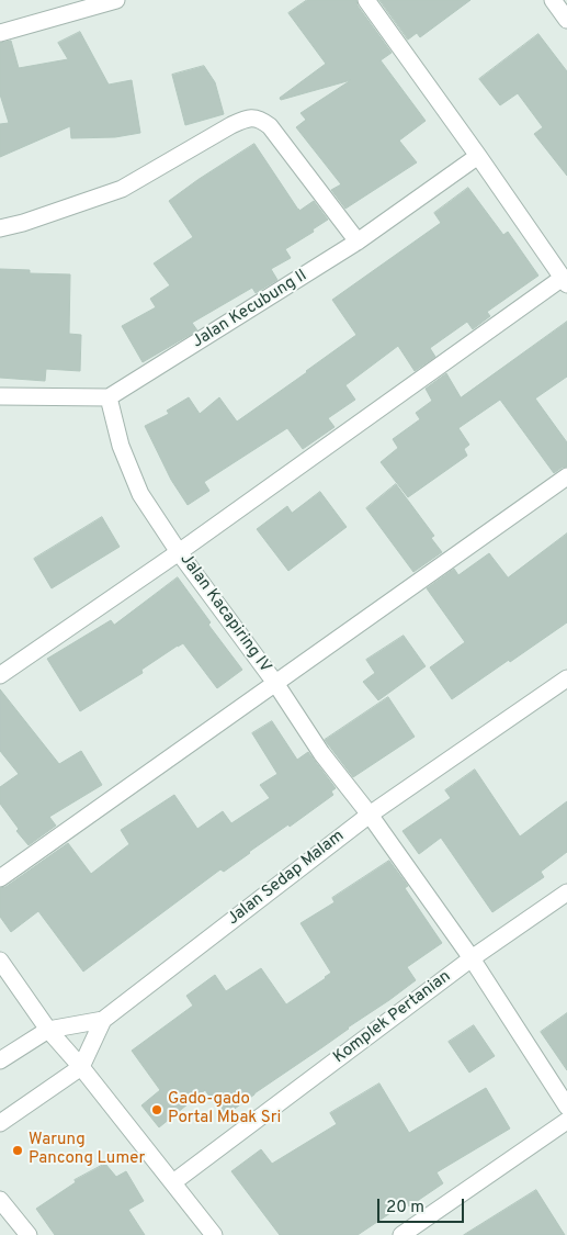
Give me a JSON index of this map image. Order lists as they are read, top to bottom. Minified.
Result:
{"streets":{"street":["Jalan Kecubung II","Jalan Kacapiring IV","Jalan Sedap Malam","Komplek Pertanian"]},"crossings":[["Jalan Kecubung II","Jalan Kacapiring IV"],["Jalan Kacapiring IV","Jalan Sedap Malam"]],"places":["Gado-gado Portal Mbak Sri","Warung Pancong Lumer"],"scale_bar":"20 m"}
